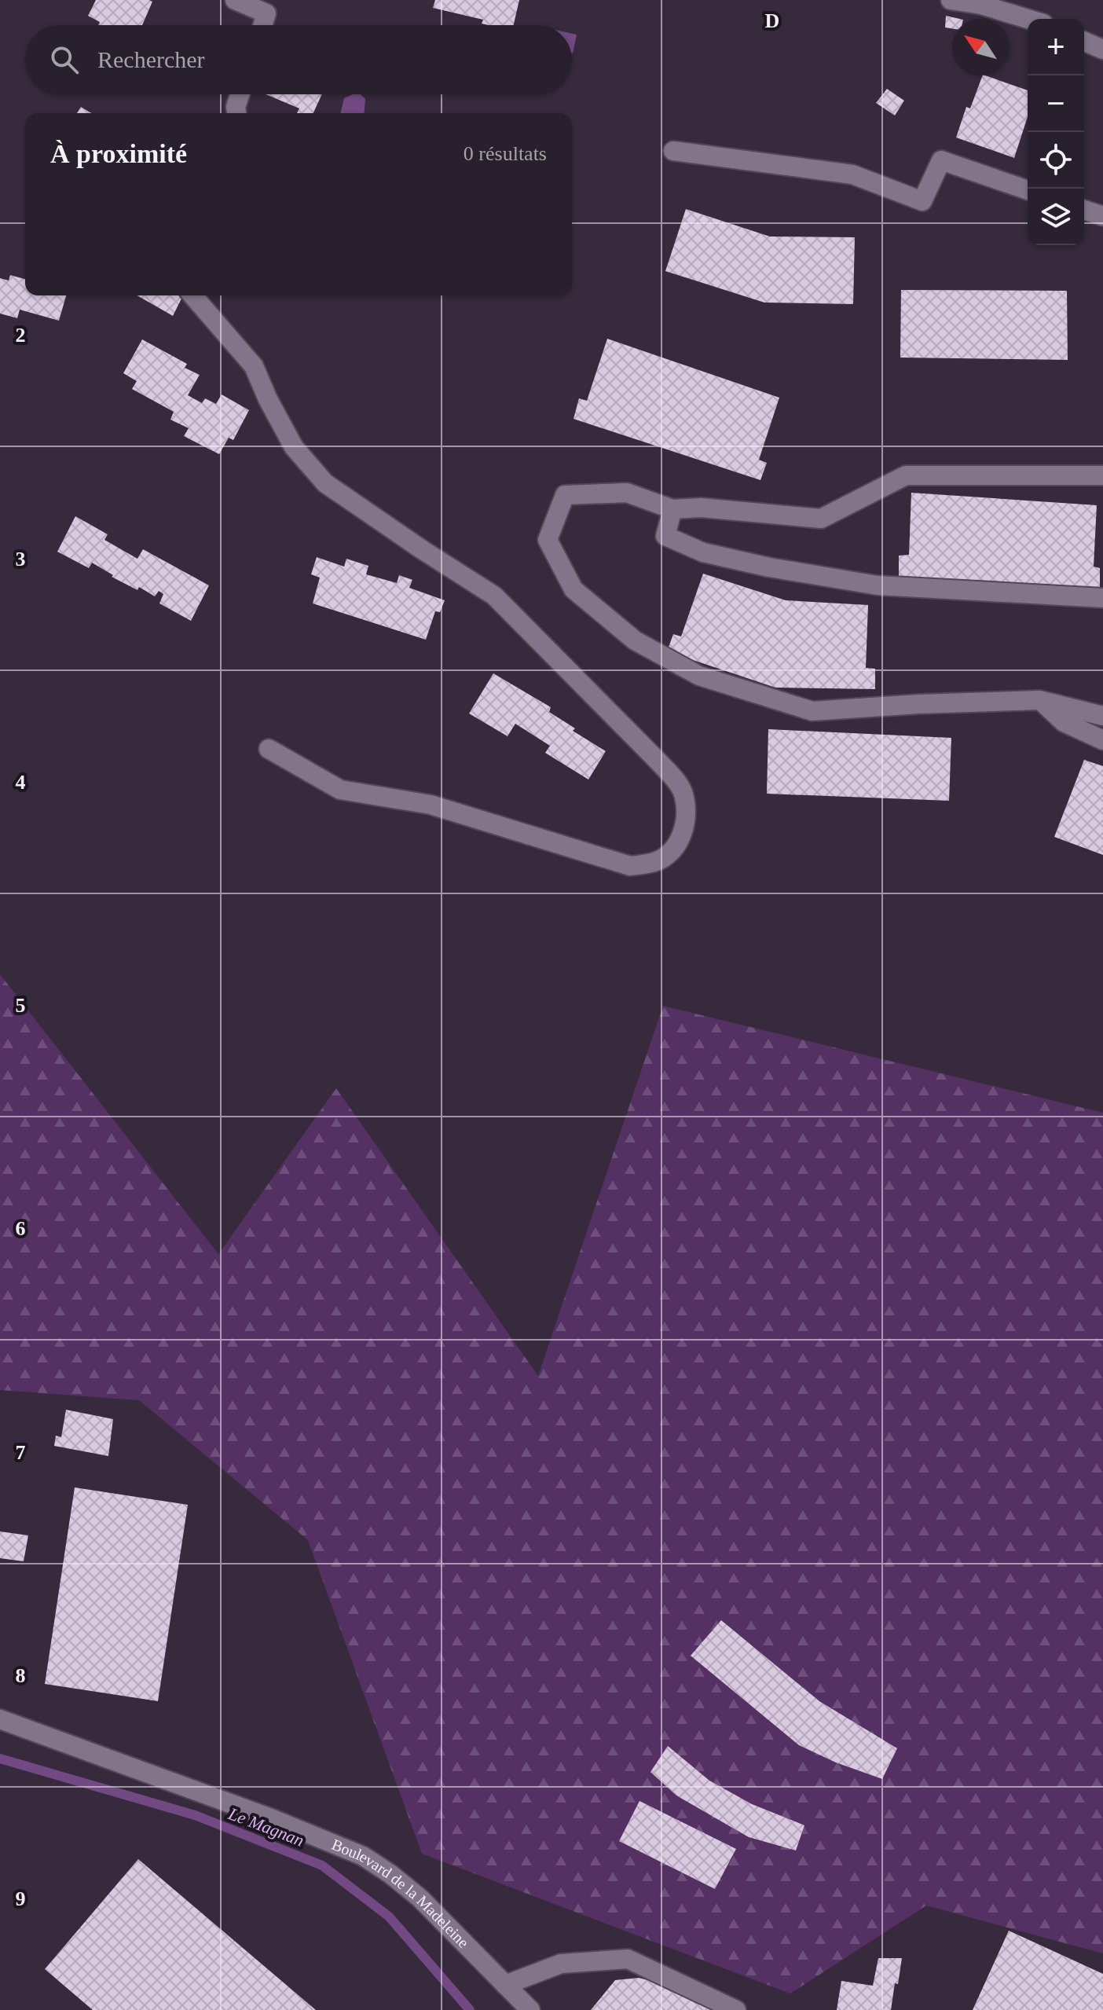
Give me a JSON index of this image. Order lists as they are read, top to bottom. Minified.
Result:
{"streets":{"street":["Boulevard de la Madeleine"]},"water":["Le Magnan"],"north":"top left","page":{"map_buttons":["+","−"],"search":"Rechercher","heading":["À proximité","0 résultats"]},"grid":{"columns":["D"],"rows":["2","3","4","5","6","7","8","9"]}}
